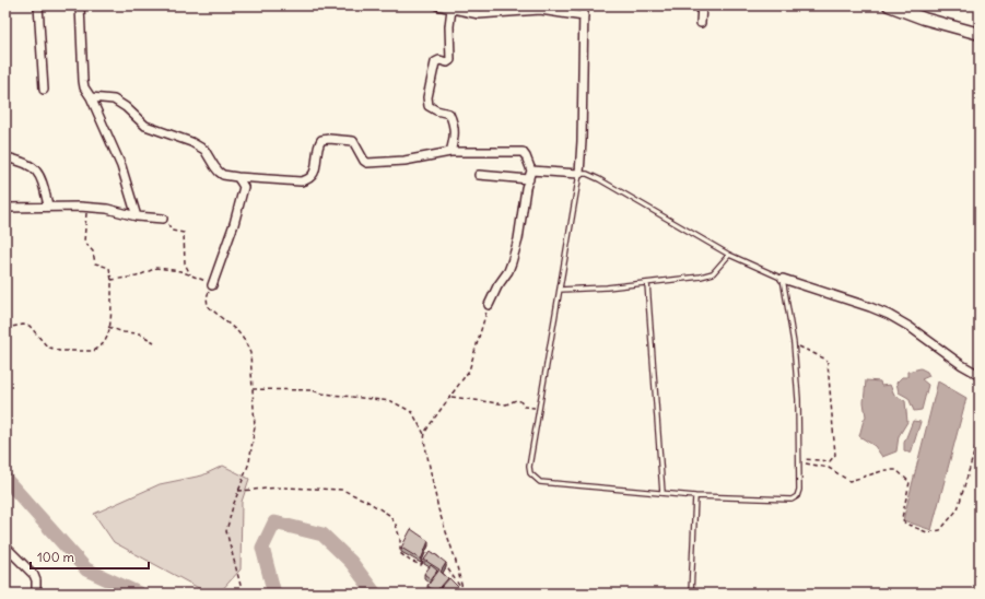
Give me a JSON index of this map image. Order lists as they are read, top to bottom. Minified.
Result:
{"scale_bar":"100 m"}
